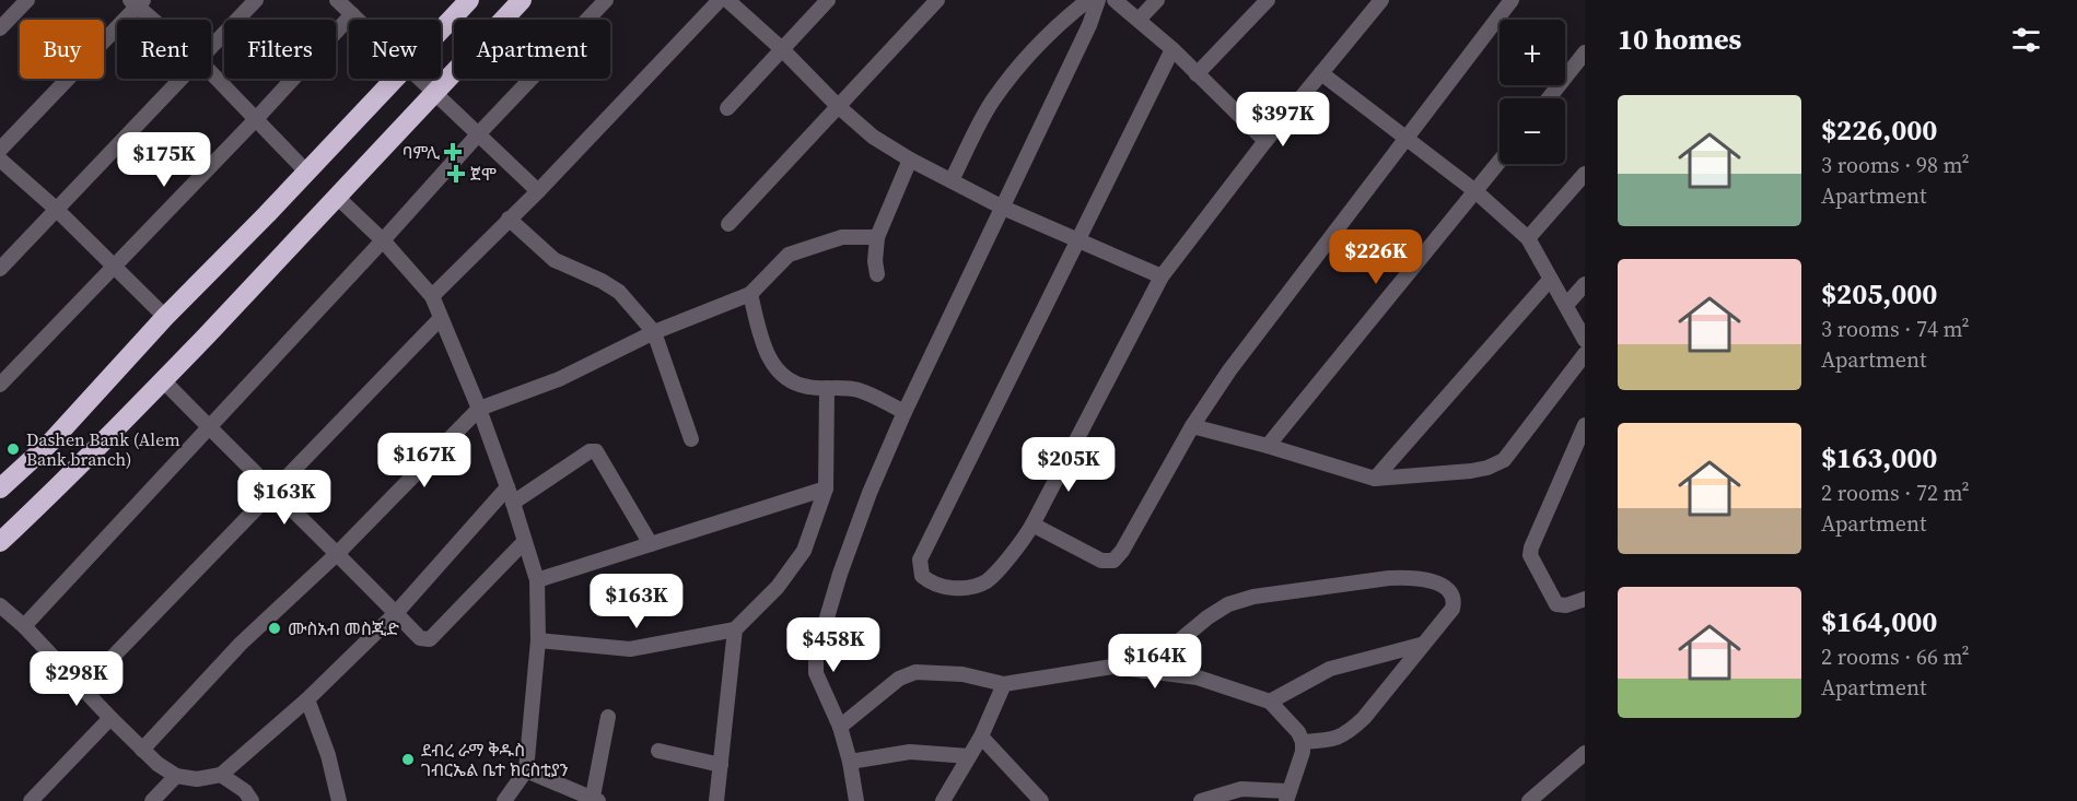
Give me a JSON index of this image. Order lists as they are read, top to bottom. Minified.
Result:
{"places":{"health":["ባምሊ","ጀሞ"],"other":["Dashen Bank (Alem Bank branch)","ሙስአብ መስጂድ","ደብረ ራማ ቅዱስ ገብርኤል ቤተ ክርስቲያን"]},"page":{"heading":"10 homes","map_buttons":["+","−"],"chip":["Buy","Rent","Filters","New","Apartment"],"list":[{"name":"$226,000","note":"3 rooms · 98 m² · Apartment"},{"name":"$205,000","note":"3 rooms · 74 m² · Apartment"},{"name":"$163,000","note":"2 rooms · 72 m² · Apartment"},{"name":"$164,000","note":"2 rooms · 66 m² · Apartment"}],"price":["$397K","$175K","$226K","$167K","$205K","$163K","$163K","$458K","$164K","$298K"]}}
